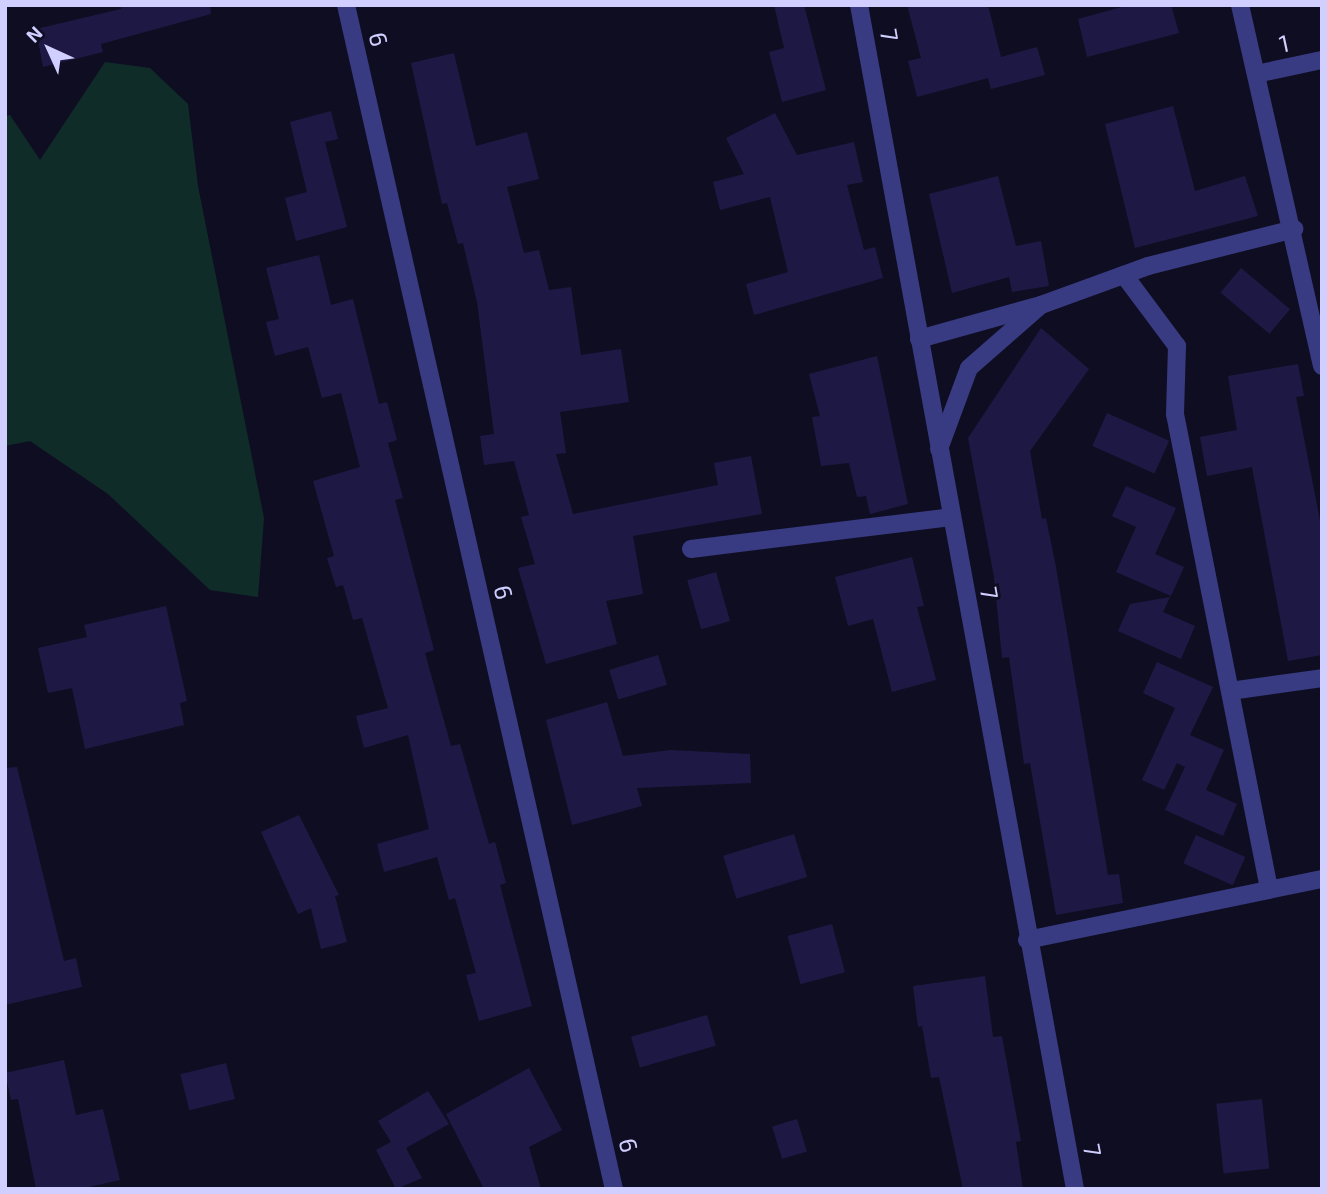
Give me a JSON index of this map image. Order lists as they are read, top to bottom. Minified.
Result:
{"streets":{"street":["7","6","1"]},"north":"top left"}
